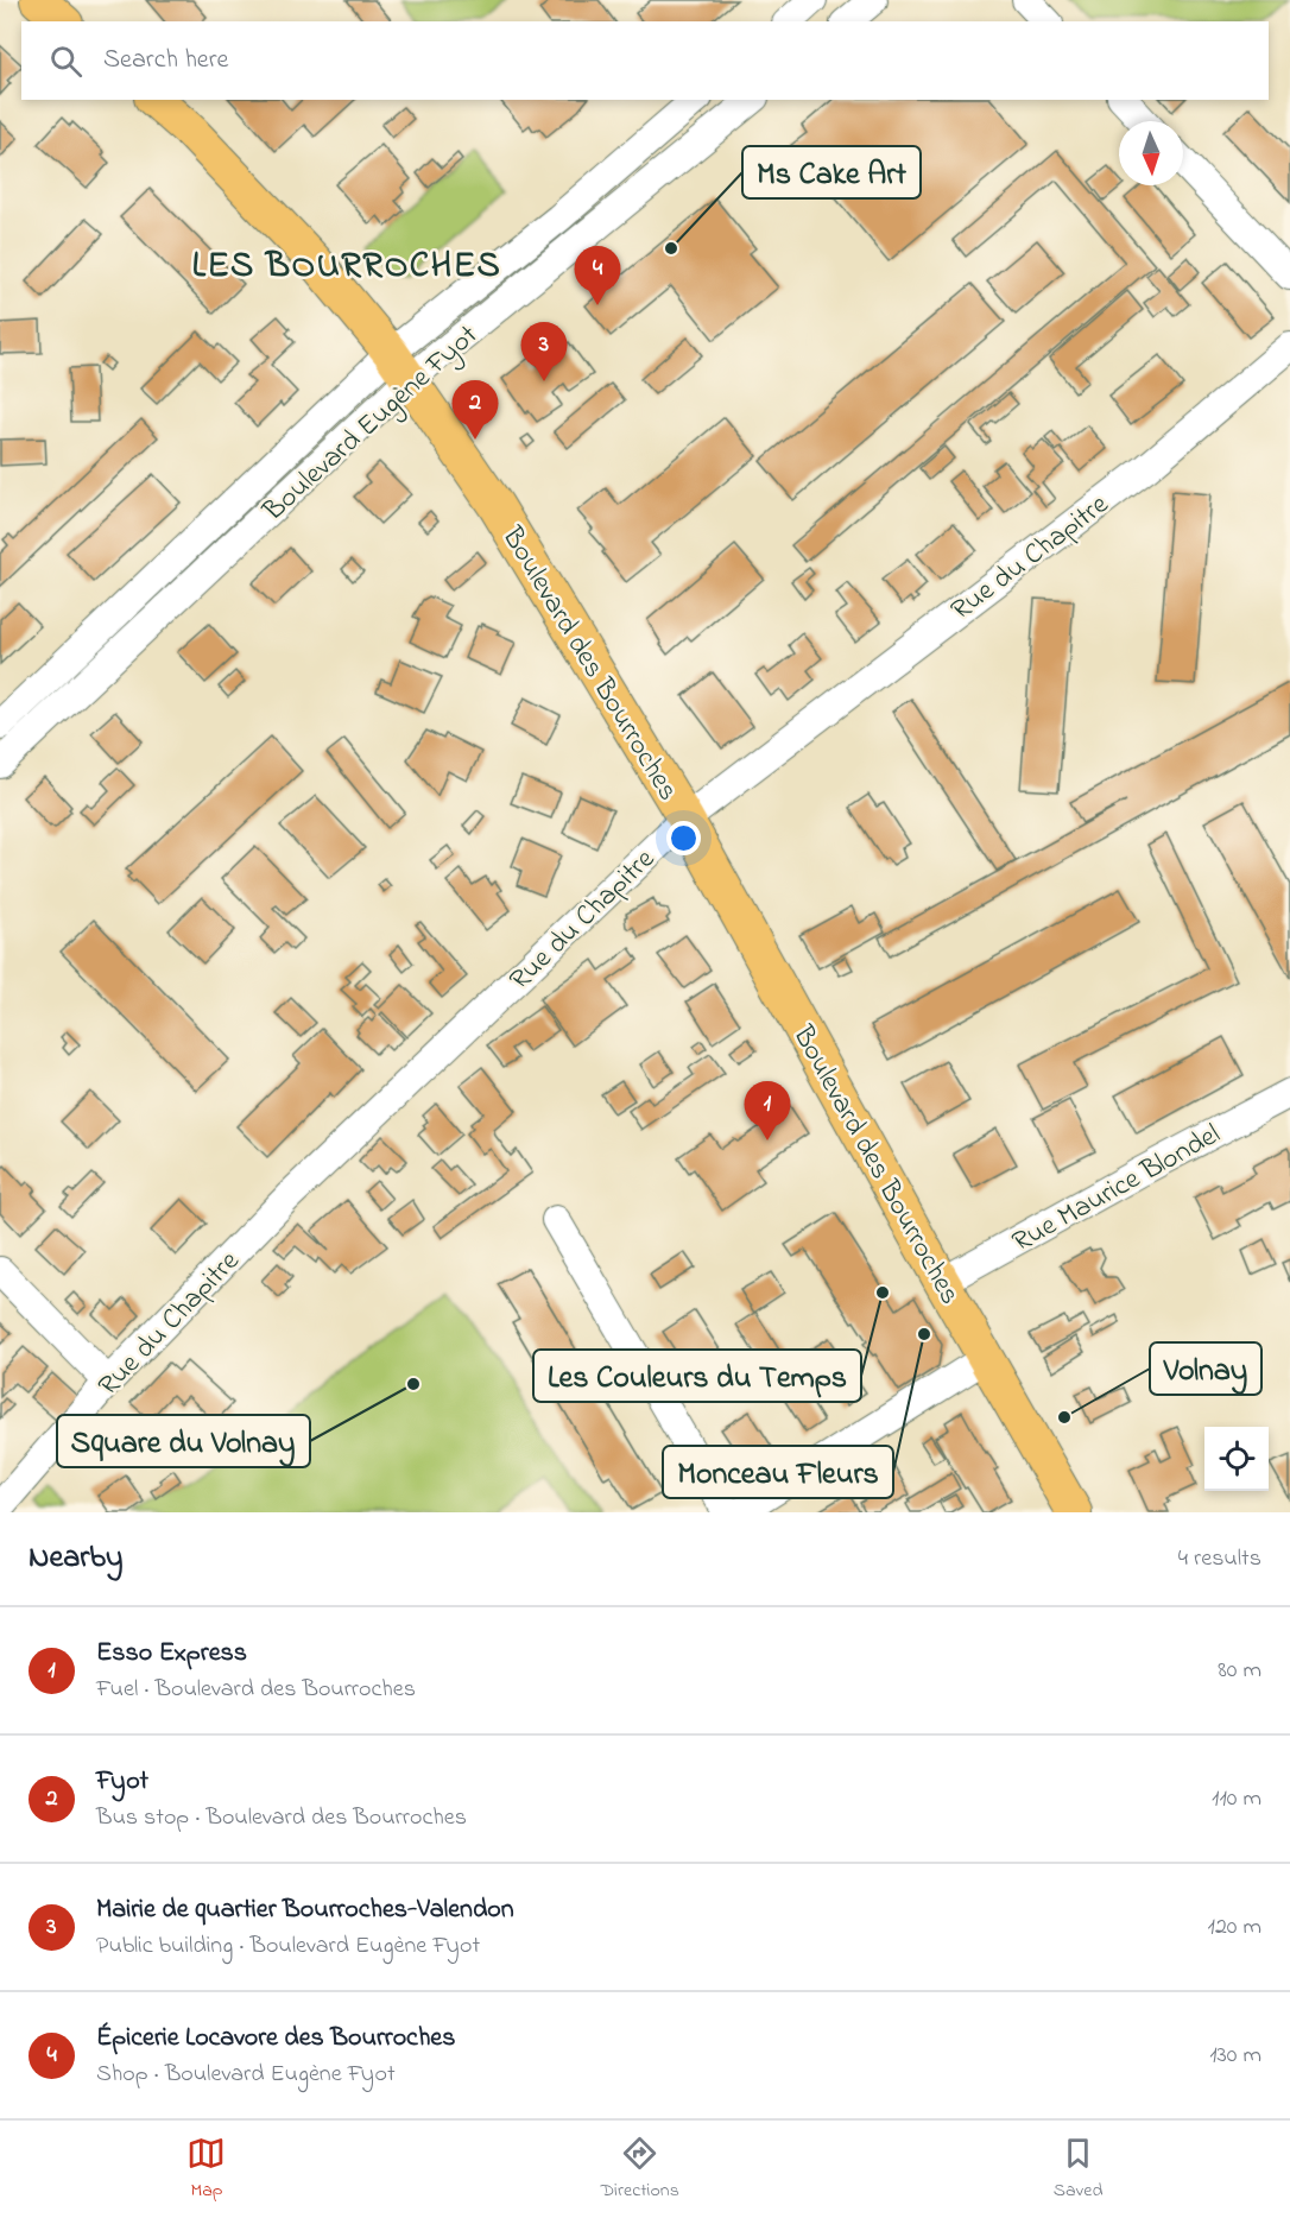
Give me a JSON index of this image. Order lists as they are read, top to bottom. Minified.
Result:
{"streets":{"main road":["Boulevard des Bourroches"],"street":["Boulevard Eugène Fyot","Rue du Chapitre","Rue Maurice Blondel"]},"crossings":[["Boulevard Eugène Fyot","Boulevard des Bourroches"],["Rue du Chapitre","Boulevard des Bourroches"],["Boulevard des Bourroches","Rue Maurice Blondel"]],"districts":["LES BOURROCHES"],"places":["Ms Cake Art","Les Couleurs du Temps","Monceau Fleurs","Square du Volnay","Volnay"],"north":"bottom","page":{"search":"Search here","pins":["4","3","2","1"],"heading":["Nearby","4 results"],"list":[{"mark":"1","name":"Esso Express","note":"Fuel · Boulevard des Bourroches","value":"80 m"},{"mark":"2","name":"Fyot","note":"Bus stop · Boulevard des Bourroches","value":"110 m"},{"mark":"3","name":"Mairie de quartier Bourroches-Valendon","note":"Public building · Boulevard Eugène Fyot","value":"120 m"},{"mark":"4","name":"Épicerie Locavore des Bourroches","note":"Shop · Boulevard Eugène Fyot","value":"130 m"}],"nav":["Map","Directions","Saved"]}}
